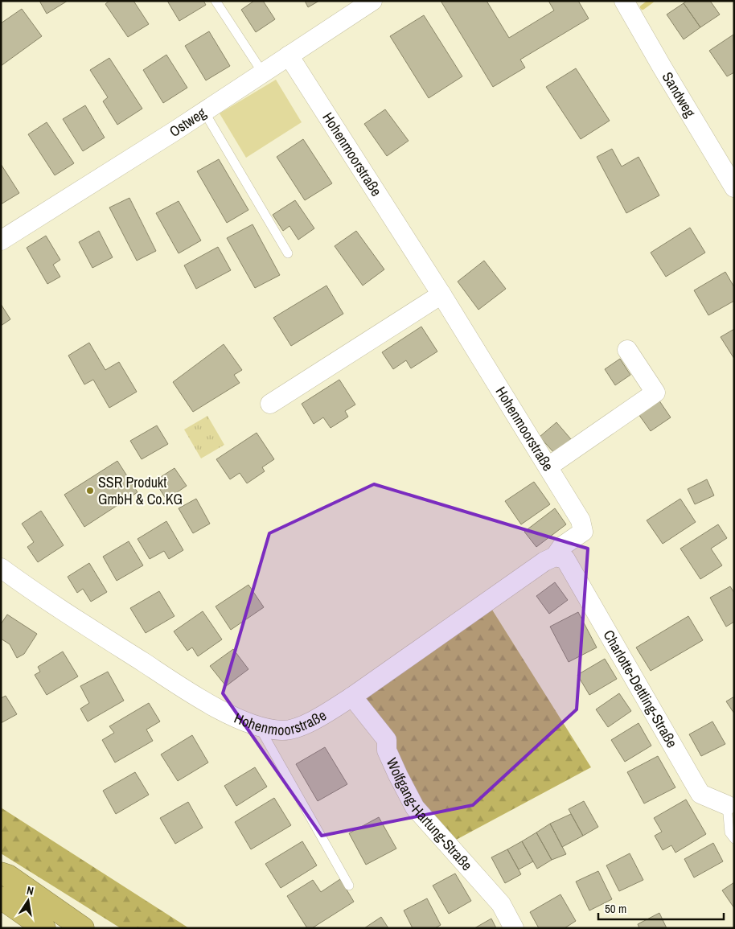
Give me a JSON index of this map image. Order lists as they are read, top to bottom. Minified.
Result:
{"streets":{"street":["Sandweg","Ostweg","Hohenmoorstraße","Charlotte-Dettling-Straße","Wolfgang-Hartung-Straße"]},"crossings":[["Ostweg","Hohenmoorstraße"],["Hohenmoorstraße","Charlotte-Dettling-Straße"],["Hohenmoorstraße","Wolfgang-Hartung-Straße"]],"places":["SSR Produkt GmbH & Co.KG"],"scale_bar":"50 m","north":"top"}
